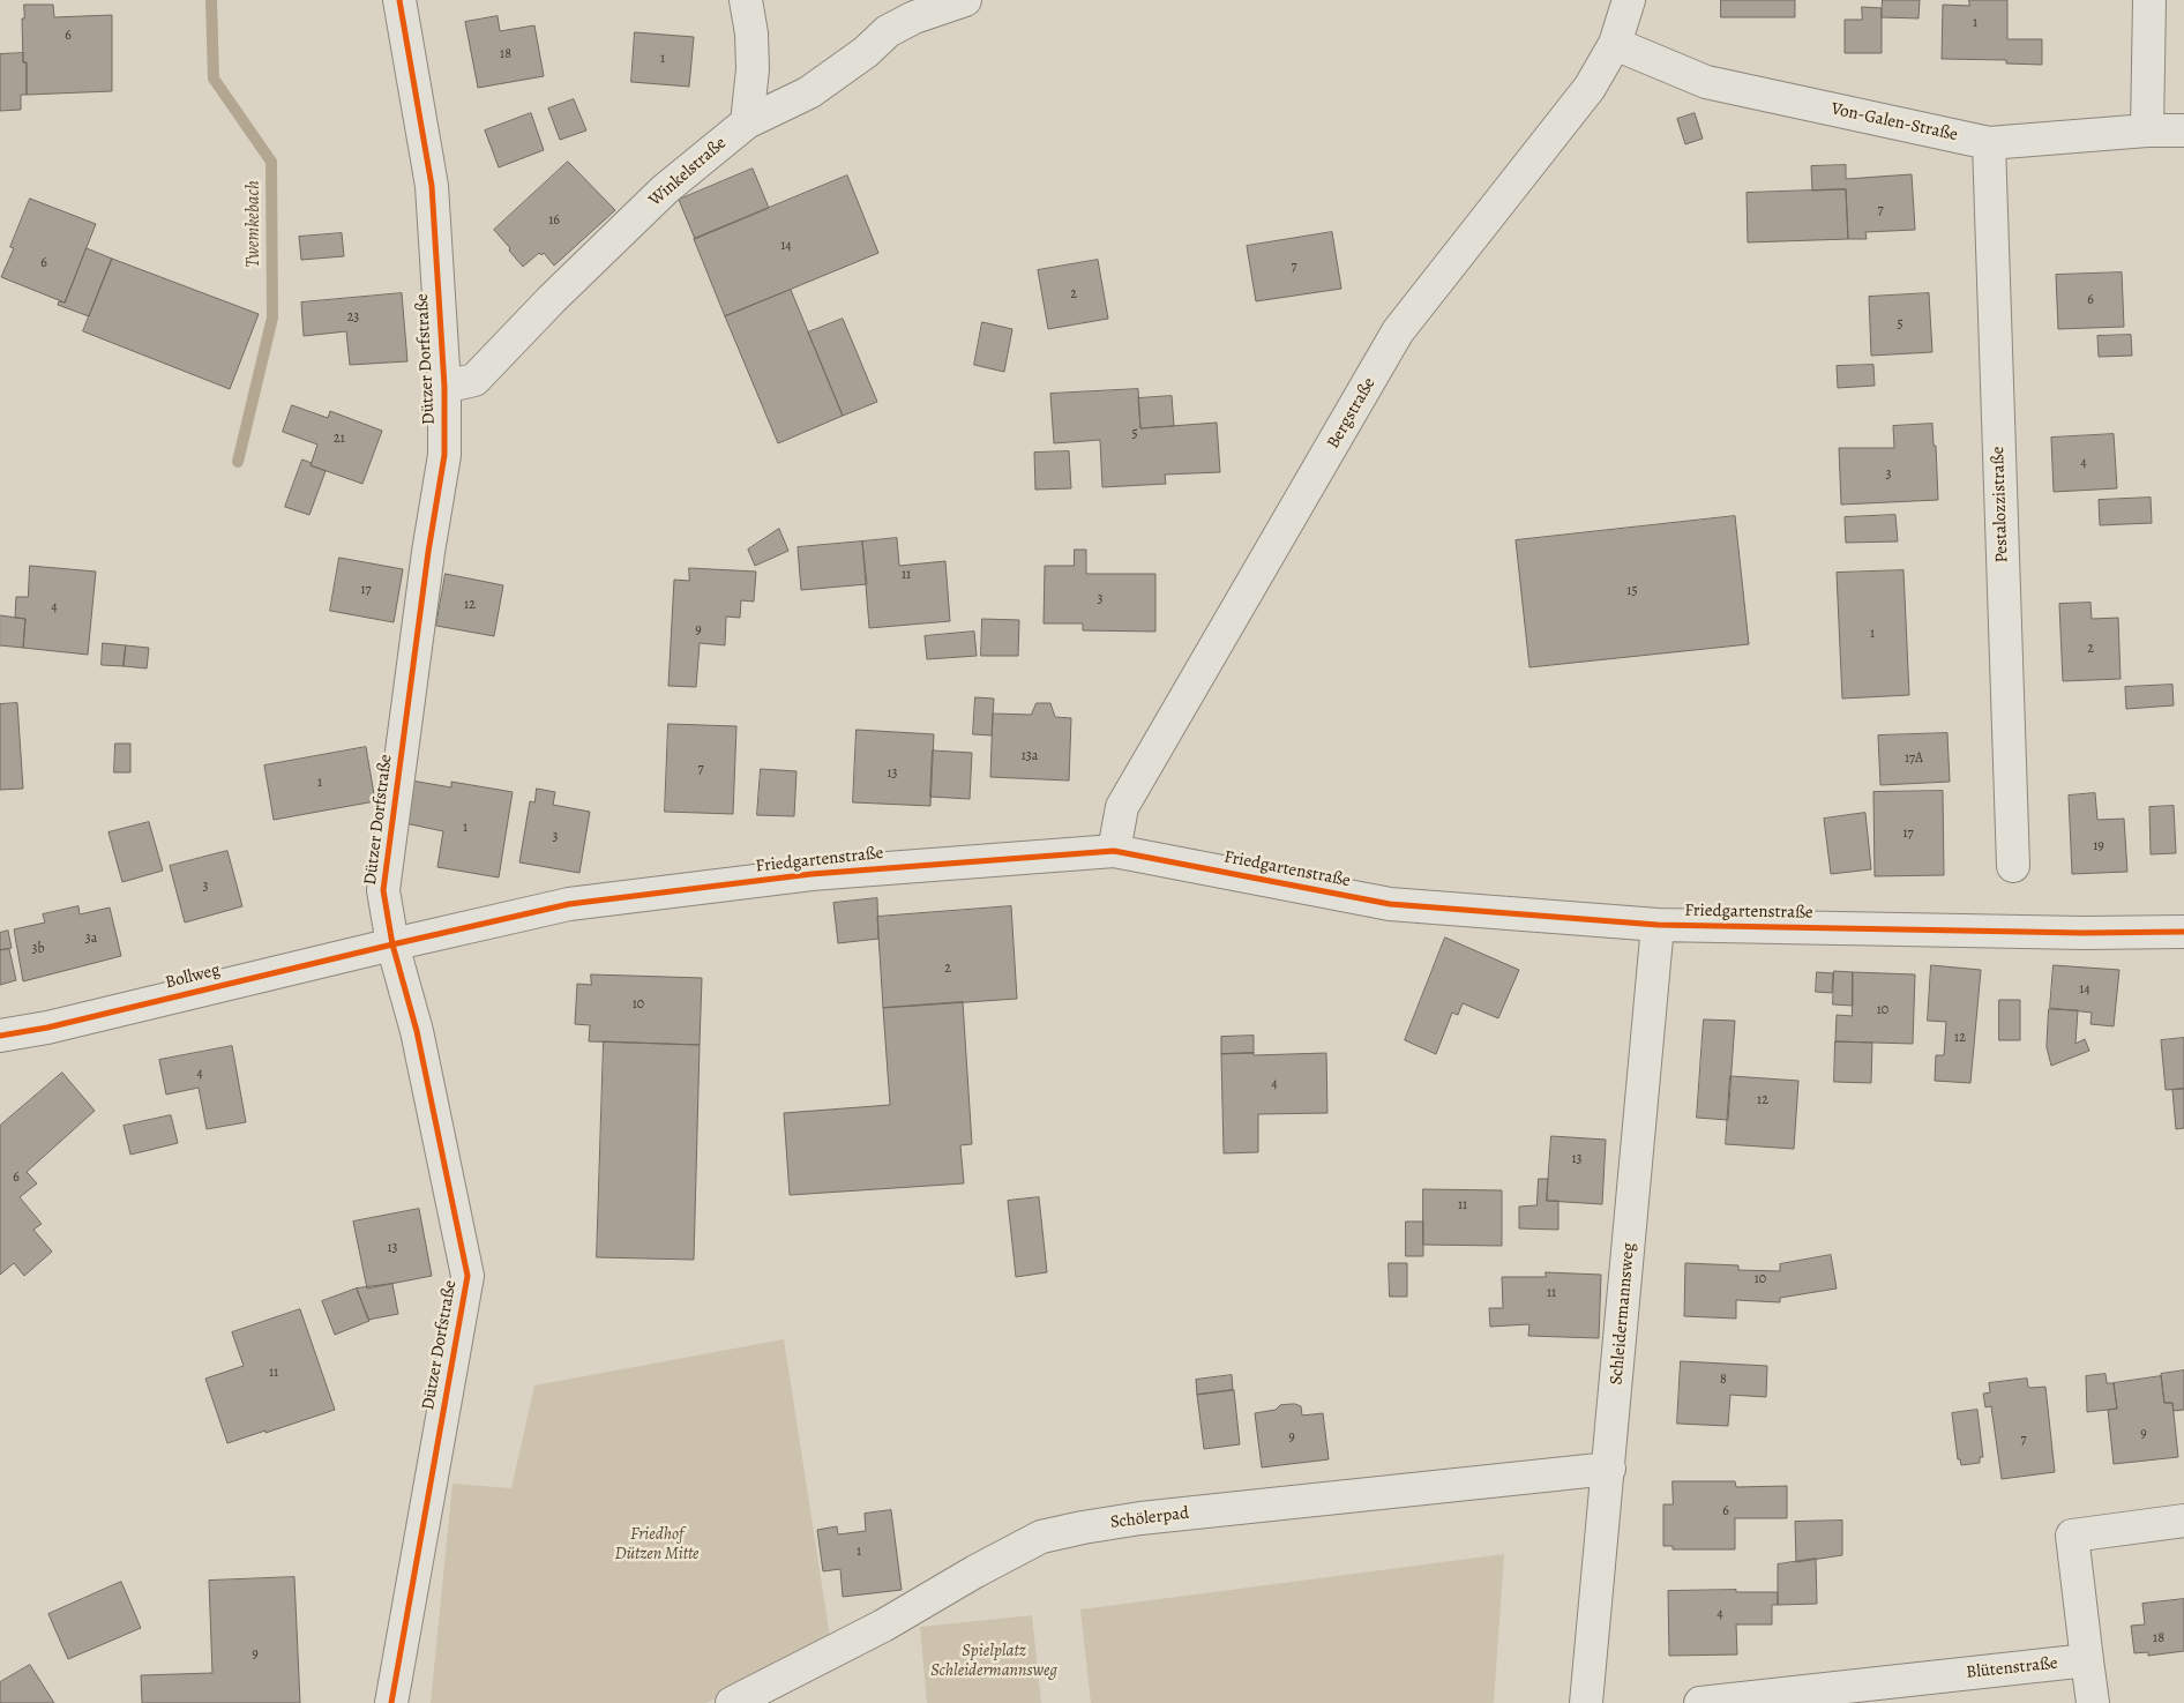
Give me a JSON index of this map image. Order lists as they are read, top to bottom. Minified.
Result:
{"streets":{"street":["Von-Galen-Straße","Winkelstraße","Dützer Dorfstraße","Bergstraße","Pestalozzistraße","Friedgartenstraße","Bollweg","Schleidermannsweg","Schölerpad","Blütenstraße"]},"crossings":[["Von-Galen-Straße","Bergstraße"],["Von-Galen-Straße","Pestalozzistraße"],["Winkelstraße","Dützer Dorfstraße"],["Dützer Dorfstraße","Friedgartenstraße"],["Dützer Dorfstraße","Bollweg"],["Bergstraße","Friedgartenstraße"],["Friedgartenstraße","Bollweg"],["Friedgartenstraße","Schleidermannsweg"],["Schleidermannsweg","Schölerpad"]],"water":["Twemkebach"],"parks":["Friedhof Dützen Mitte","Spielplatz Schleidermannsweg"],"house_numbers":["1","6","18","1","7","16","14","6","7","2","6","23","5","5","21","4","3","11","17","15","3","12","4","9","1","2","13a","17A","7","13","1","1","17","3","19","3","3a","3b","2","14","10","10","12","4","4","12","13","6","11","13","10","11","11","8","9","9","7","6","1","4","18","9"]}
